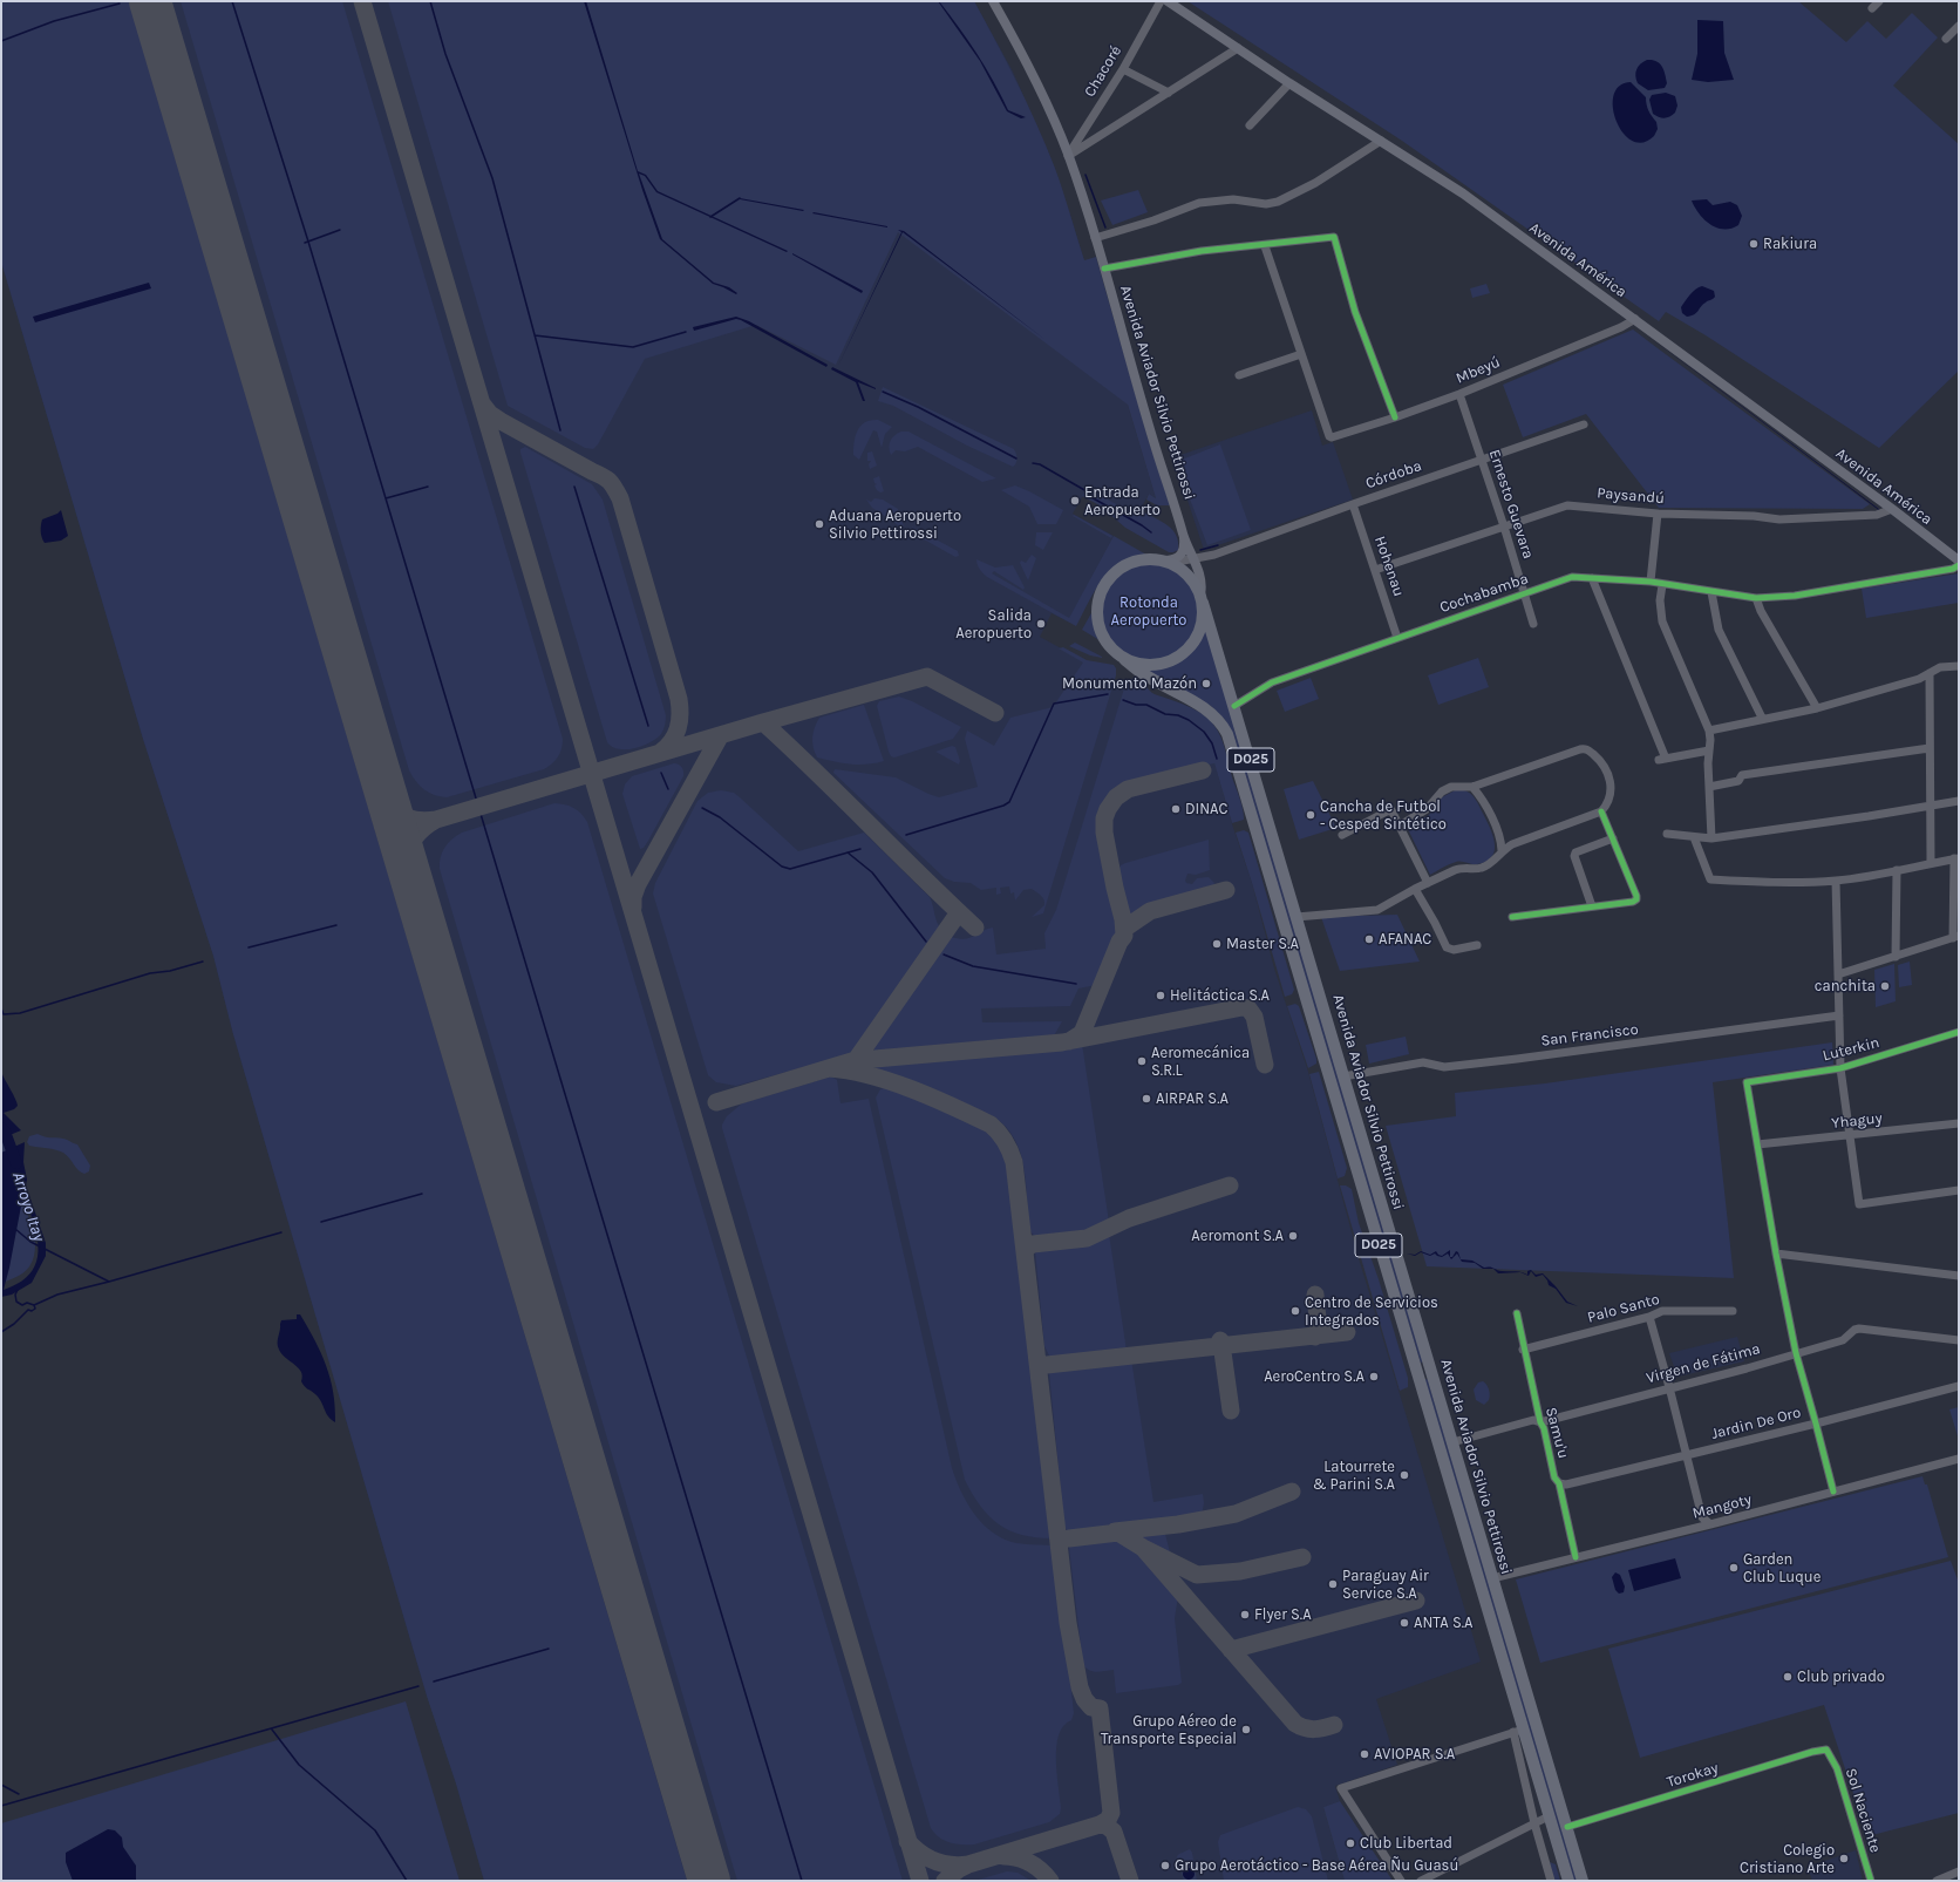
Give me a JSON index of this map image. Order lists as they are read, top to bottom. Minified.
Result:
{"streets":{"highway":["Avenida Aviador Silvio Pettirossi","D025"],"main road":["Avenida América"],"street":["Chacoré","Mbeyú","Córdoba","Paysandú","Ernesto Guevara","Hohenau","Cochabamba","San Francisco","Luterkin","Yhaguy","Palo Santo","Virgen de Fátima","Jardin De Oro","Samu'u","Mangoty","Torokay","Sol Naciente"]},"crossings":[["Chacoré","Avenida Aviador Silvio Pettirossi"],["Avenida América","Mbeyú"],["Avenida América","Paysandú"],["Mbeyú","Ernesto Guevara"],["Avenida Aviador Silvio Pettirossi","Córdoba"],["Avenida Aviador Silvio Pettirossi","Cochabamba"],["Avenida Aviador Silvio Pettirossi","D025"],["Avenida Aviador Silvio Pettirossi","San Francisco"],["Avenida Aviador Silvio Pettirossi","Virgen de Fátima"],["Avenida Aviador Silvio Pettirossi","Mangoty"],["Avenida Aviador Silvio Pettirossi","Torokay"],["Córdoba","Ernesto Guevara"],["Córdoba","Hohenau"],["Córdoba","D025"],["Paysandú","Ernesto Guevara"],["Paysandú","Hohenau"],["Ernesto Guevara","Cochabamba"],["Hohenau","Cochabamba"],["Luterkin","Yhaguy"],["Palo Santo","Samu'u"],["Virgen de Fátima","Samu'u"],["Jardin De Oro","Samu'u"],["Samu'u","Mangoty"],["Torokay","Sol Naciente"]],"water":["Arroyo Itay"],"parks":["Rotonda Aeropuerto"],"places":["Rakiura","Entrada Aeropuerto","Aduana Aeropuerto Silvio Pettirossi","Salida Aeropuerto","Monumento Mazón","DINAC","Cancha de Futbol - Cesped Sintético","AFANAC","Master S.A","canchita","Helitáctica S.A","Aeromecánica S.R.L","AIRPAR S.A","Aeromont S.A","Centro de Servicios Integrados","AeroCentro S.A","Latourrete & Parini S.A","Garden Club Luque","Paraguay Air Service S.A","Flyer S.A","ANTA S.A","Club privado","Grupo Aéreo de Transporte Especial","AVIOPAR S.A","Club Libertad","Colegio Cristiano Arte","Grupo Aerotáctico - Base Aérea Ñu Guasú"]}
